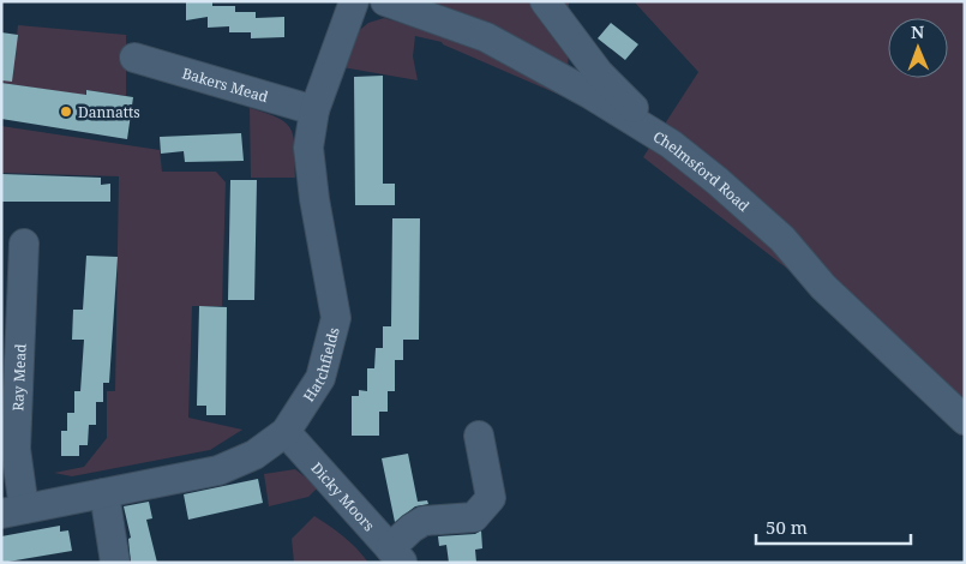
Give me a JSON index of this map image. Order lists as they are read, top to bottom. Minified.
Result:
{"streets":{"street":["Bakers Mead","Chelmsford Road","Hatchfields","Ray Mead","Dicky Moors"]},"crossings":[["Bakers Mead","Hatchfields"],["Hatchfields","Ray Mead"],["Hatchfields","Dicky Moors"]],"places":["Dannatts"],"scale_bar":"50 m","north":"top"}
